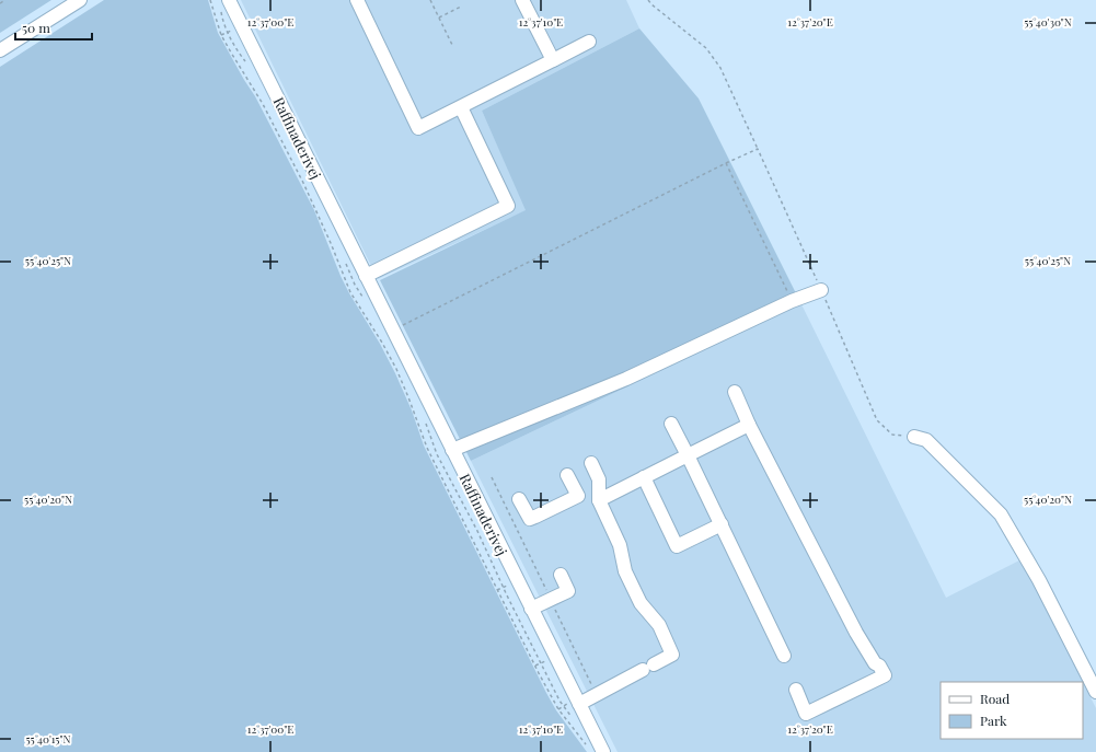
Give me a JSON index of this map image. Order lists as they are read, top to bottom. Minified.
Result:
{"streets":{"street":["Raffinaderivej"]},"legend":["Road","Park"],"scale_bar":"50 m","coordinates":["12°37'00\"E","12°37'10\"E","12°37'20\"E","55°40'30\"N","55°40'25\"N","55°40'20\"N","55°40'15\"N"]}
